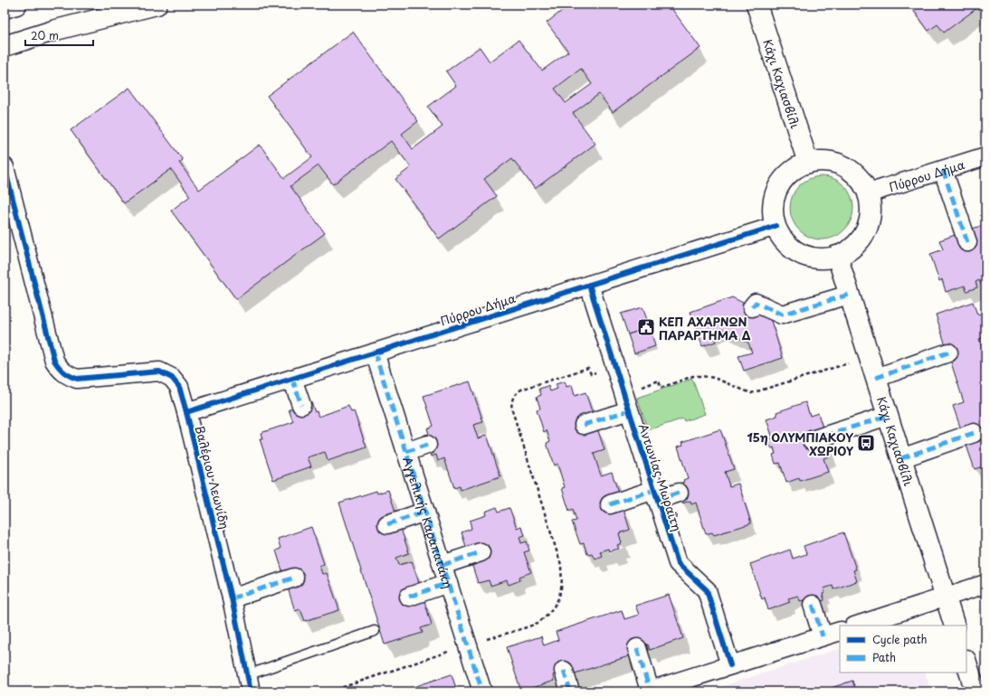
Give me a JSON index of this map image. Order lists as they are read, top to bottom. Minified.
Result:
{"streets":{"street":["Κάχι Καχιασβίλι","Πύρρου Δήμα","Βαλέριου Λεωνίδη","Αντωνίας Μωραΐτη","Αγγελικής Καραπατάκη"]},"crossings":[["Κάχι Καχιασβίλι","Πύρρου Δήμα"],["Πύρρου Δήμα","Βαλέριου Λεωνίδη"],["Πύρρου Δήμα","Αντωνίας Μωραΐτη"],["Πύρρου Δήμα","Αγγελικής Καραπατάκη"]],"places":{"public building":["ΚΕΠ ΑΧΑΡΝΩΝ ΠΑΡΑΡΤΗΜΑ Δ"],"bus stop":["15η ΟΛΥΜΠΙΑΚΟΥ ΧΩΡΙΟΥ"]},"legend":["Cycle path","Path"],"scale_bar":"20 m"}
